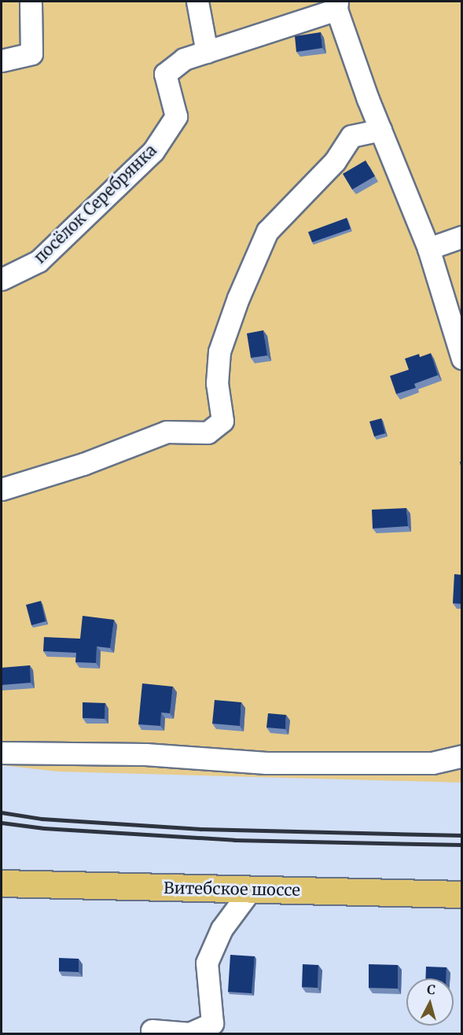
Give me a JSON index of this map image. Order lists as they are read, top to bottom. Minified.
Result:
{"streets":{"main road":["Витебское шоссе"],"lane":["посёлок Серебрянка"]},"north":"top"}
